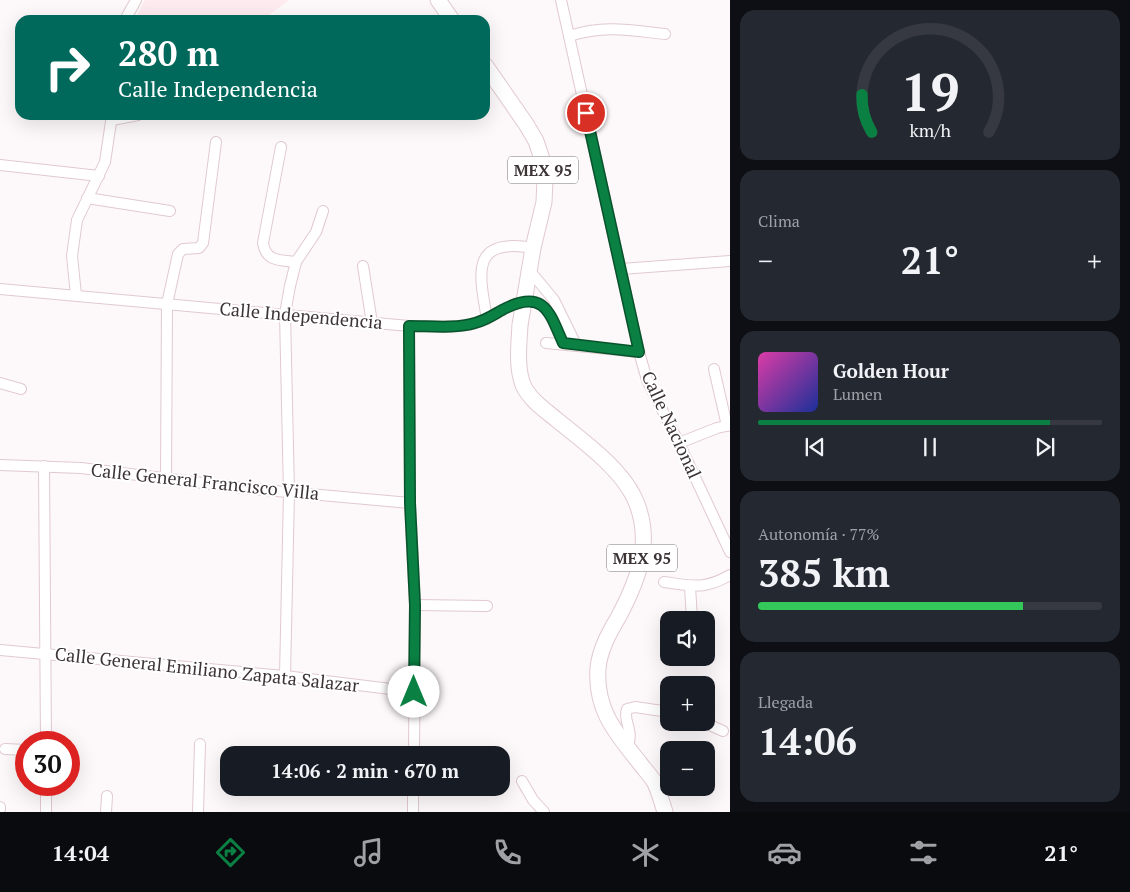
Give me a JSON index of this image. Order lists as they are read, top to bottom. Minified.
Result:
{"streets":{"main road":["MEX 95"],"street":["Calle Independencia","Calle Nacional","Calle General Francisco Villa","Calle General Emiliano Zapata Salazar"]},"page":{"turn":["280 m","Calle Independencia"],"tile":["Clima",["Autonomía · 77%","385 km"],["Llegada","14:06"]],"heat":["−","21°","+"],"song":["Golden Hour","Lumen"],"map_buttons":["+","−"],"limit":"30","trip":"14:06 · 2 min · 670 m","tabs":["14:04","21°"],"gauge":["19","km/h"]}}
